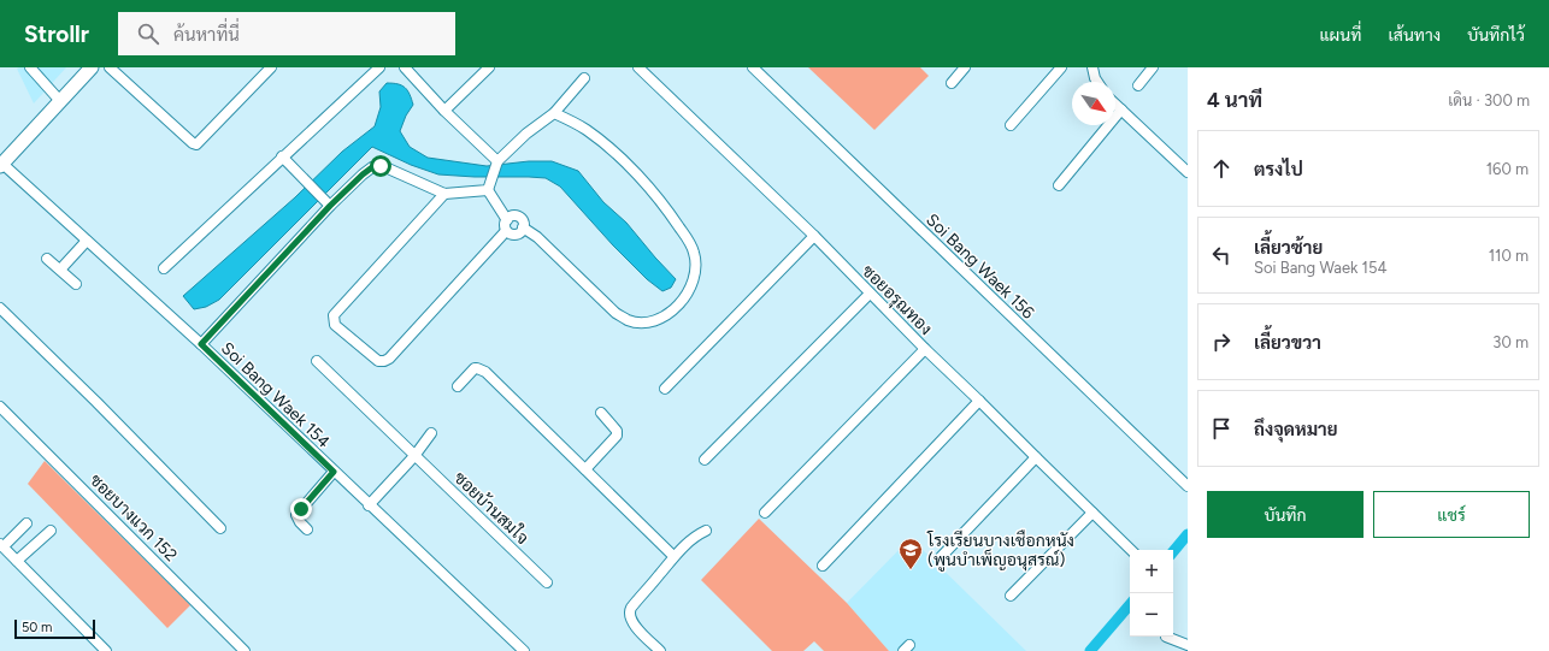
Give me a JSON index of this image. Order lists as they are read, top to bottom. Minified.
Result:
{"streets":{"street":["Soi Bang Waek 156","ซอยอรุณทอง","Soi Bang Waek 154","ซอยบ้านสมใจ","ซอยบางแวก 152"]},"places":{"school or university":["โรงเรียนบางเชือกหนัง (พูนบำเพ็ญอนุสรณ์)"]},"scale_bar":"50 m","north":"bottom right","page":{"header":"Strollr","search":"ค้นหาที่นี่","nav":["แผนที่","เส้นทาง","บันทึกไว้"],"heading":["4 นาที","เดิน · 300 m"],"list":[["ตรงไป","160 m"],["เลี้ยวซ้าย","Soi Bang Waek 154","110 m"],["เลี้ยวขวา","30 m"],"ถึงจุดหมาย"],"buttons":["บันทึก","แชร์"],"map_buttons":["+","−"],"scale":"50 m"}}
